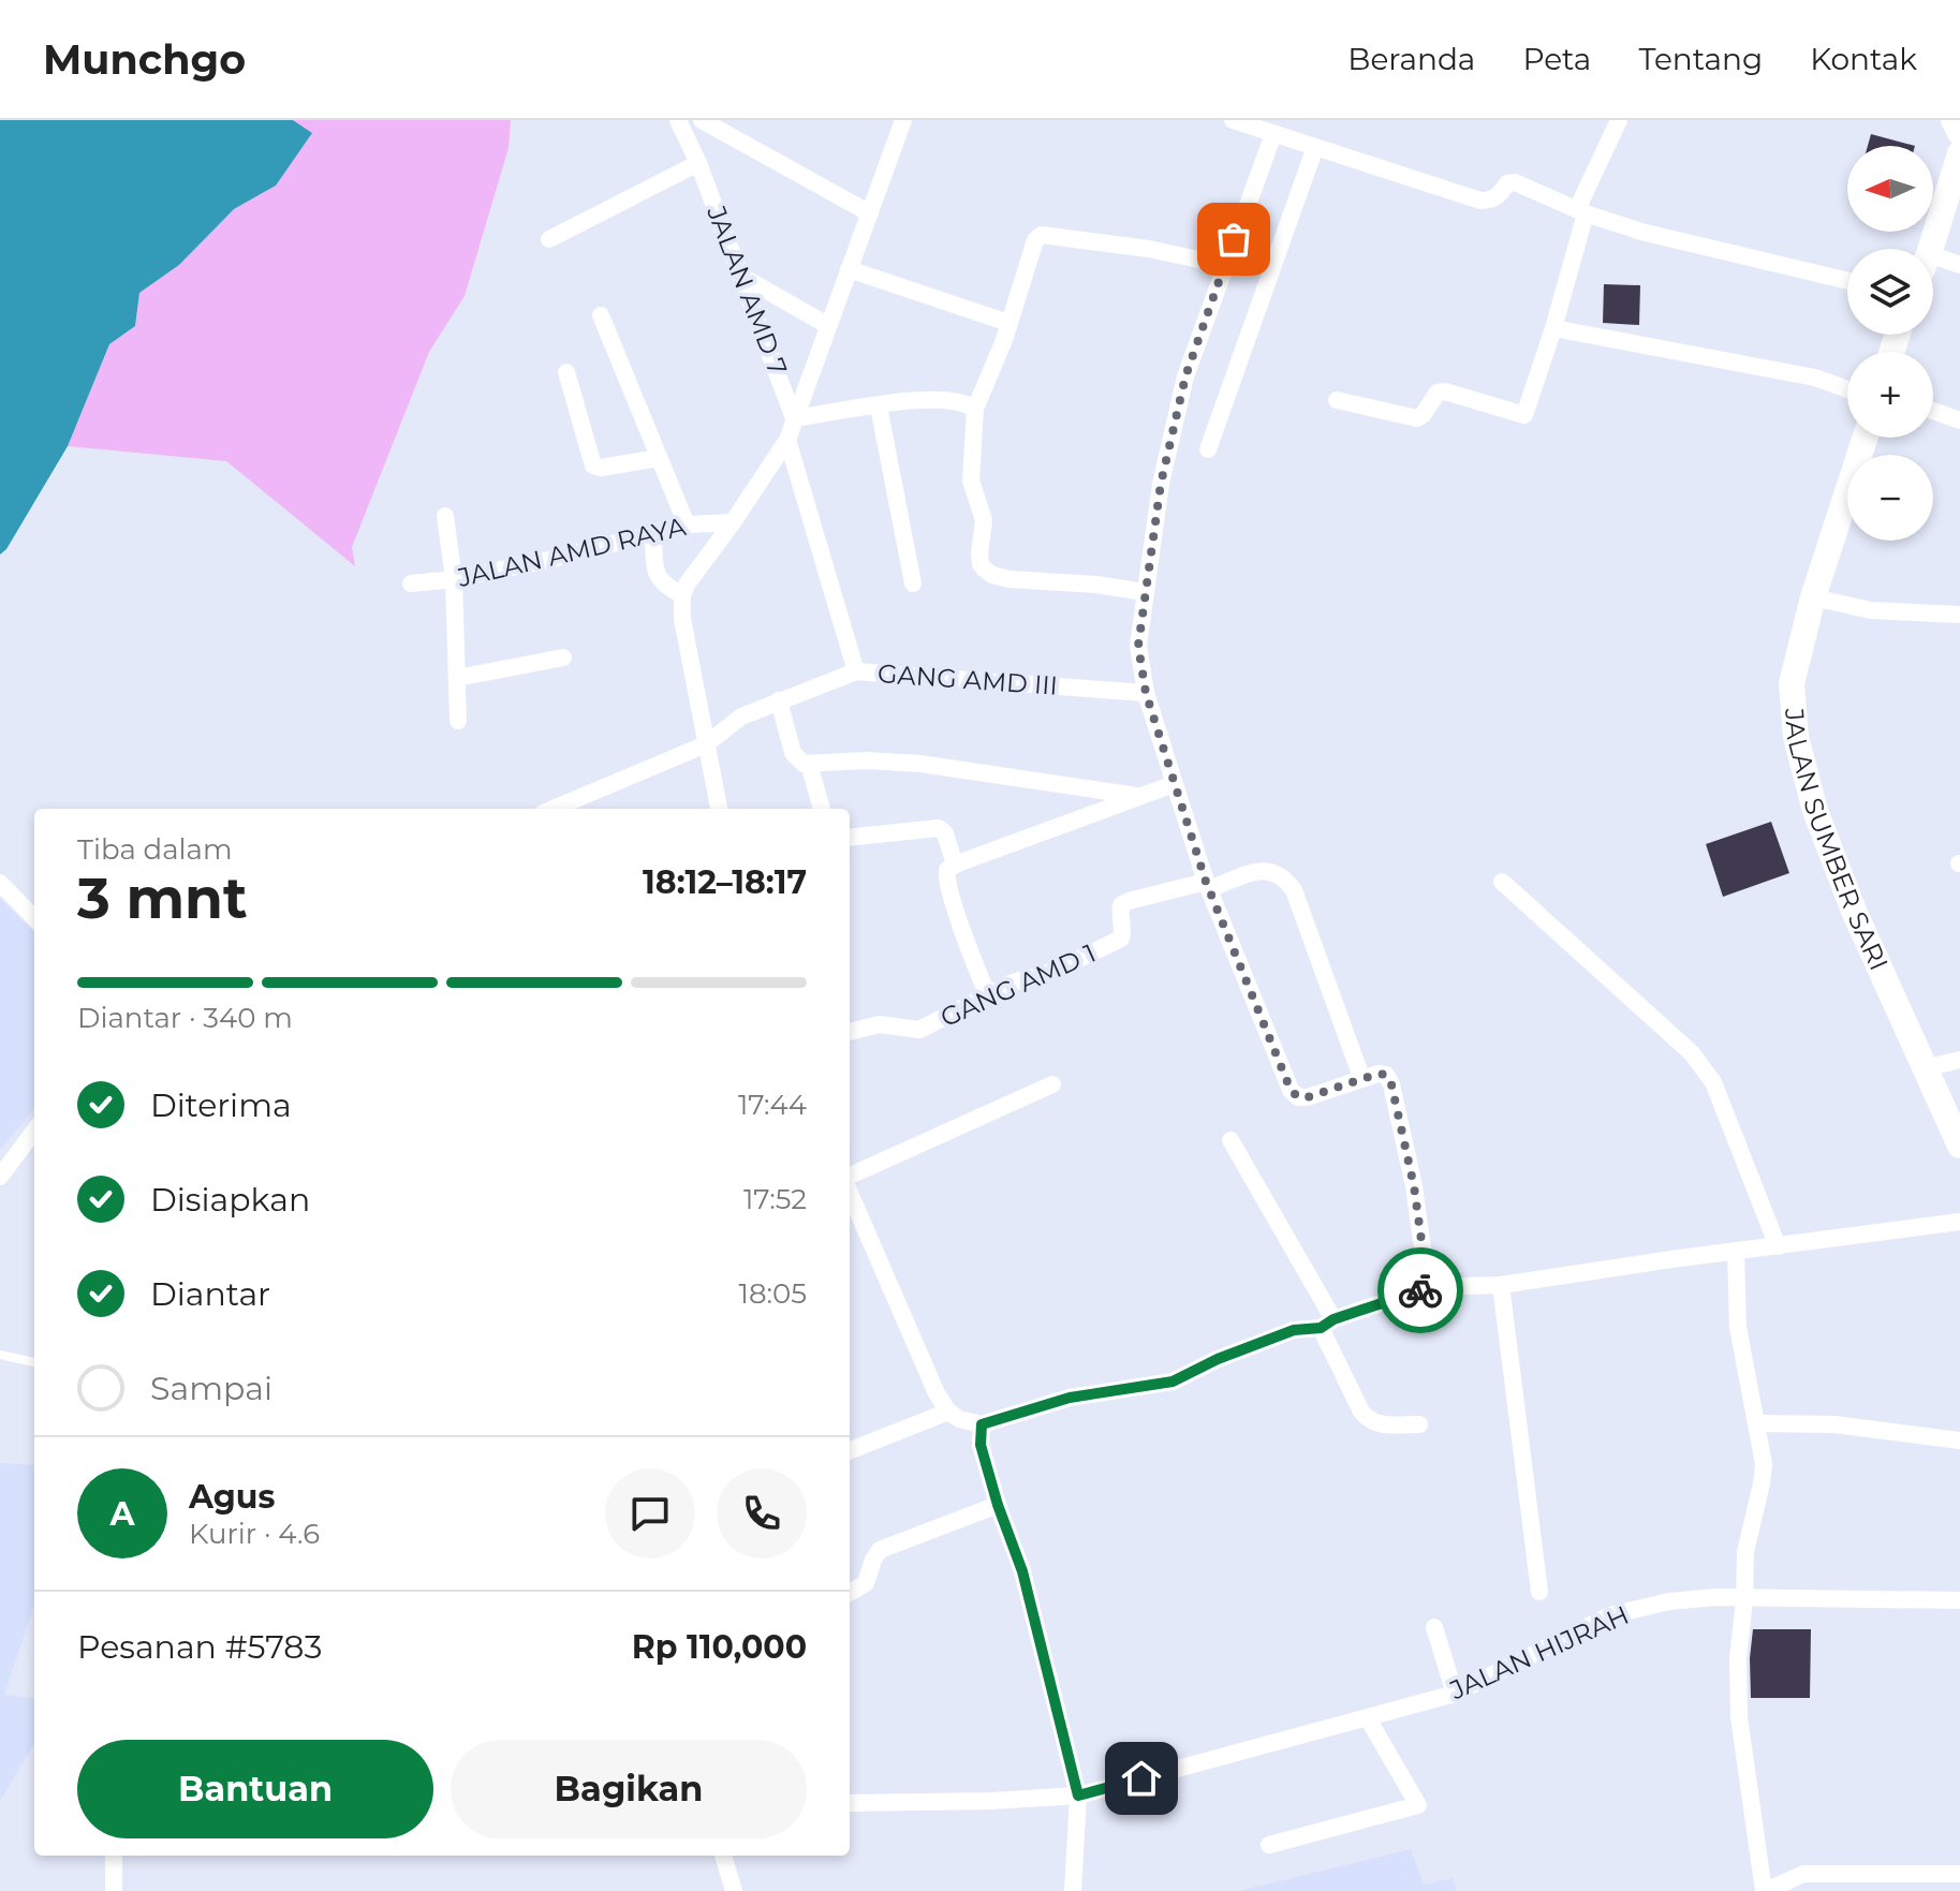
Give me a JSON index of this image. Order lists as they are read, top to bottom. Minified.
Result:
{"streets":{"street":["JALAN AMD 7","JALAN AMD RAYA","GANG AMD III","JALAN SUMBER SARI","GANG AMD 1","JALAN HIJRAH"]},"north":"left","page":{"header":"Munchgo","nav":["Beranda","Peta","Tentang","Kontak"],"map_buttons":["+","−"],"heading":["3 mnt","Tiba dalam","18:12–18:17"],"panel":["Agus","Kurir · 4.6","Pesanan #5783","Rp 110,000"],"bar":"Diantar · 340 m","list":[["Diterima","17:44"],["Disiapkan","17:52"],["Diantar","18:05"],"Sampai"],"round":"A","buttons":["Bantuan","Bagikan"]}}
